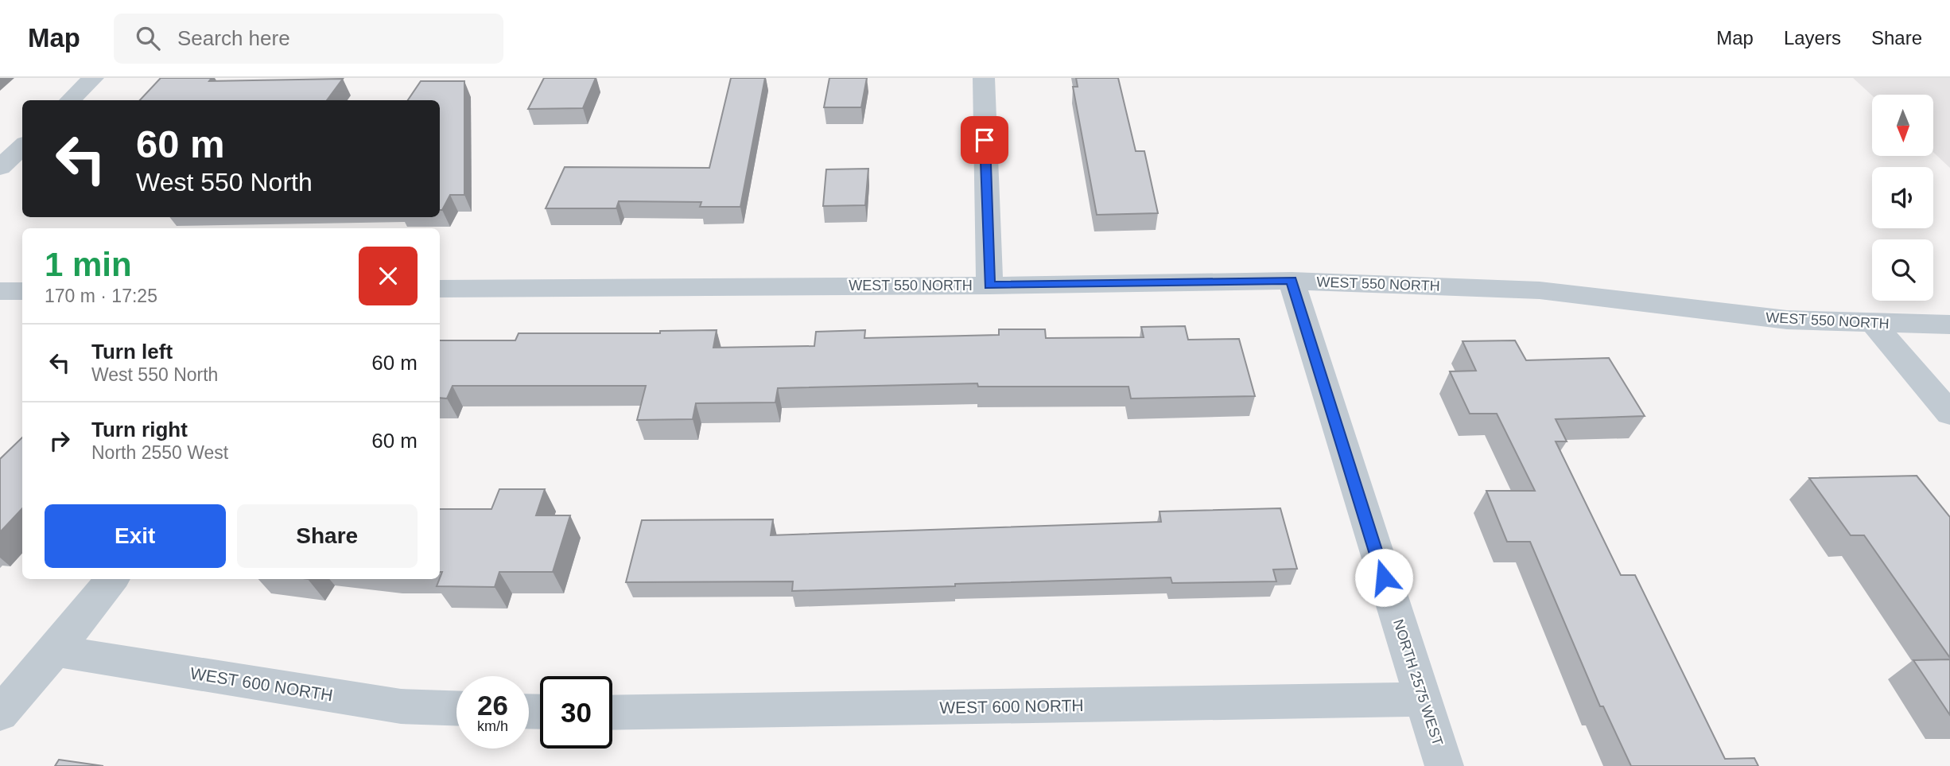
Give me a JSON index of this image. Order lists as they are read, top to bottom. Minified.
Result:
{"streets":{"street":["WEST 550 NORTH","NORTH 2575 WEST","WEST 600 NORTH"]},"crossings":[["WEST 550 NORTH","NORTH 2575 WEST"],["NORTH 2575 WEST","WEST 600 NORTH"]],"north":"bottom","page":{"header":"Map","search":"Search here","nav":["Map","Layers","Share"],"turn":["60 m","West 550 North"],"heading":["1 min","170 m · 17:25"],"list":[{"name":"Turn left","note":"West 550 North","value":"60 m"},{"name":"Turn right","note":"North 2550 West","value":"60 m"}],"buttons":["Exit","Share"],"speed":"26 km/h","limit":"30"}}
